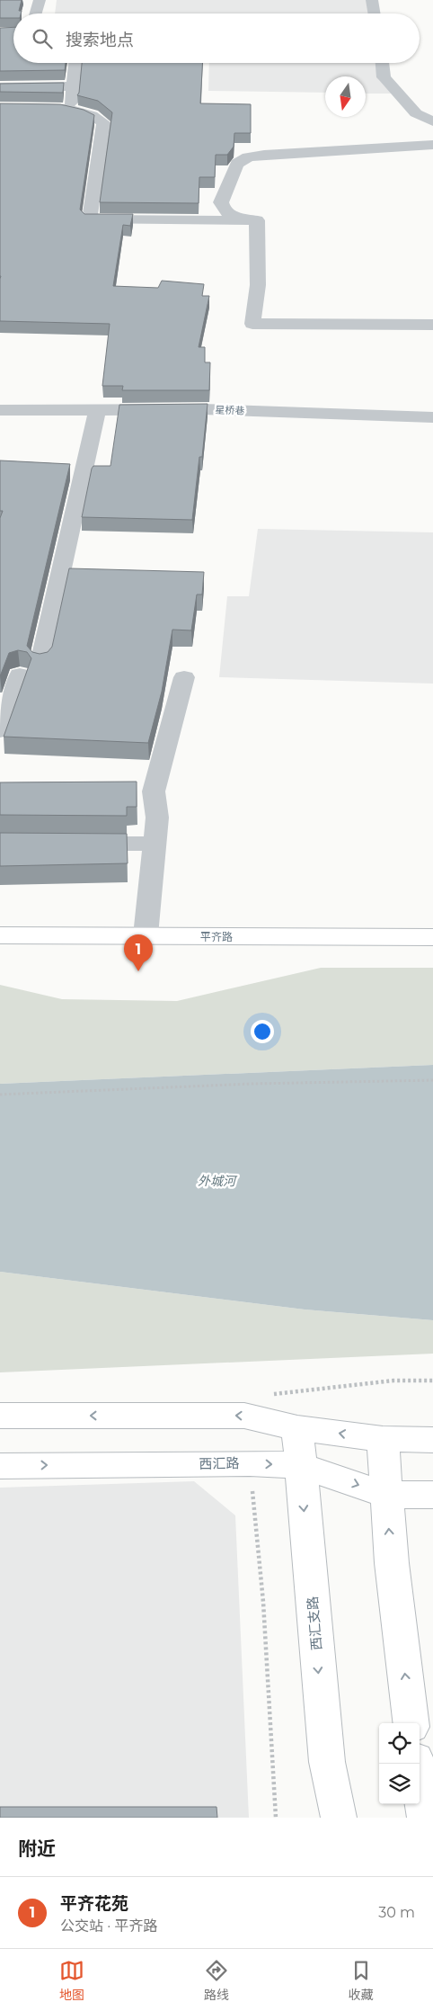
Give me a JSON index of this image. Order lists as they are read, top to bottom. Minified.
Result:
{"streets":{"main road":["平齐路","西汇路","西汇支路"],"street":["星桥巷"]},"crossings":[["西汇路","西汇支路"]],"water":["外城河"],"north":"bottom","page":{"search":"搜索地点","pins":"1","heading":"附近","list":[{"mark":"1","name":"平齐花苑","note":"公交站 · 平齐路","value":"30 m"}],"nav":["地图","路线","收藏"]}}
